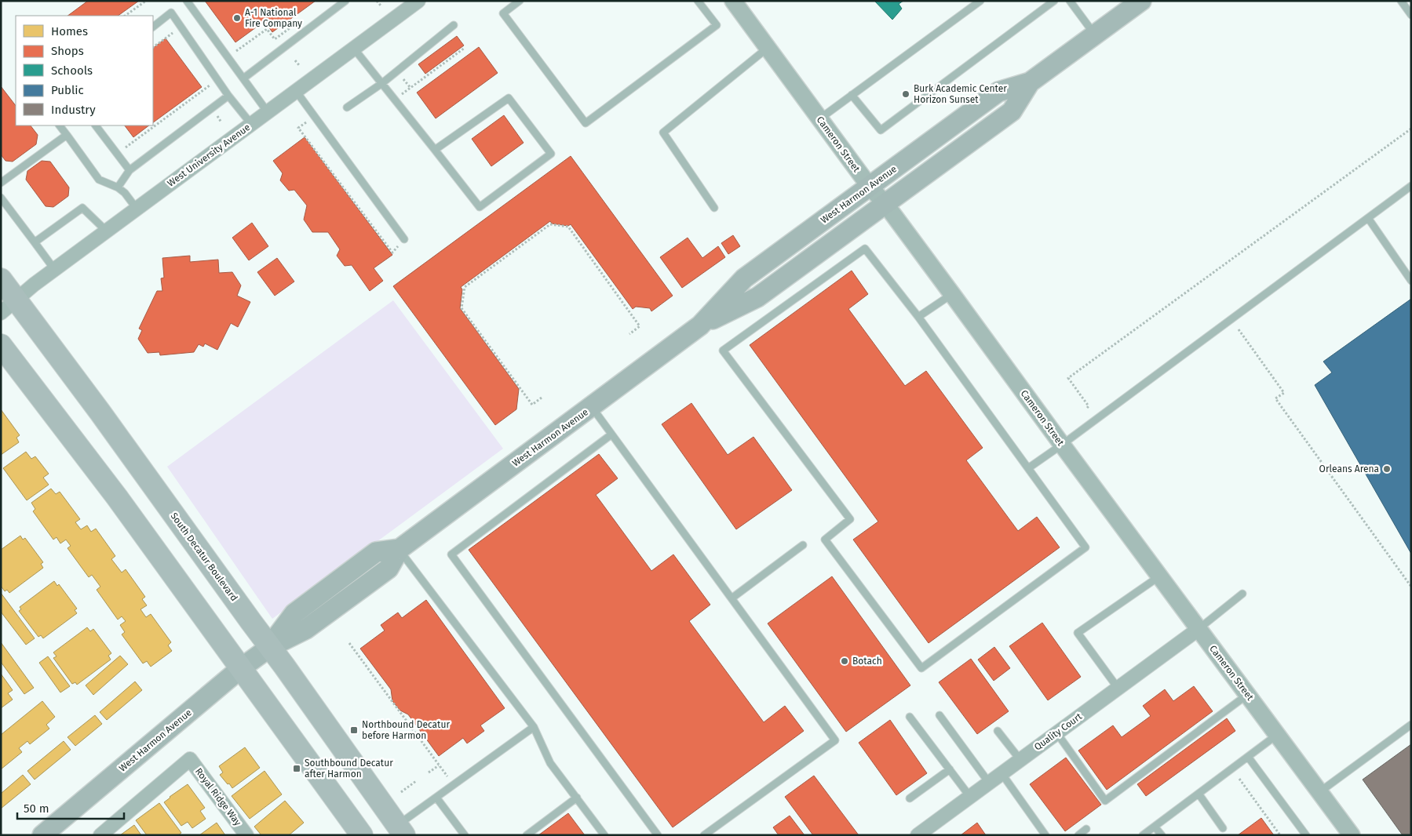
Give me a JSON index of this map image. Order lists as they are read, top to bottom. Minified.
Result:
{"streets":{"main road":["West Harmon Avenue","South Decatur Boulevard"],"street":["Cameron Street","West University Avenue","Quality Court","Royal Ridge Way"]},"crossings":[["Cameron Street","West Harmon Avenue"],["Cameron Street","Quality Court"],["West University Avenue","South Decatur Boulevard"],["West Harmon Avenue","South Decatur Boulevard"]],"places":{"other":["A-1 National Fire Company","Burk Academic Center Horizon Sunset","Orleans Arena","Botach"],"transit":["Northbound Decatur before Harmon","Southbound Decatur after Harmon"]},"legend":["Homes","Shops","Schools","Public","Industry"],"scale_bar":"50 m"}
